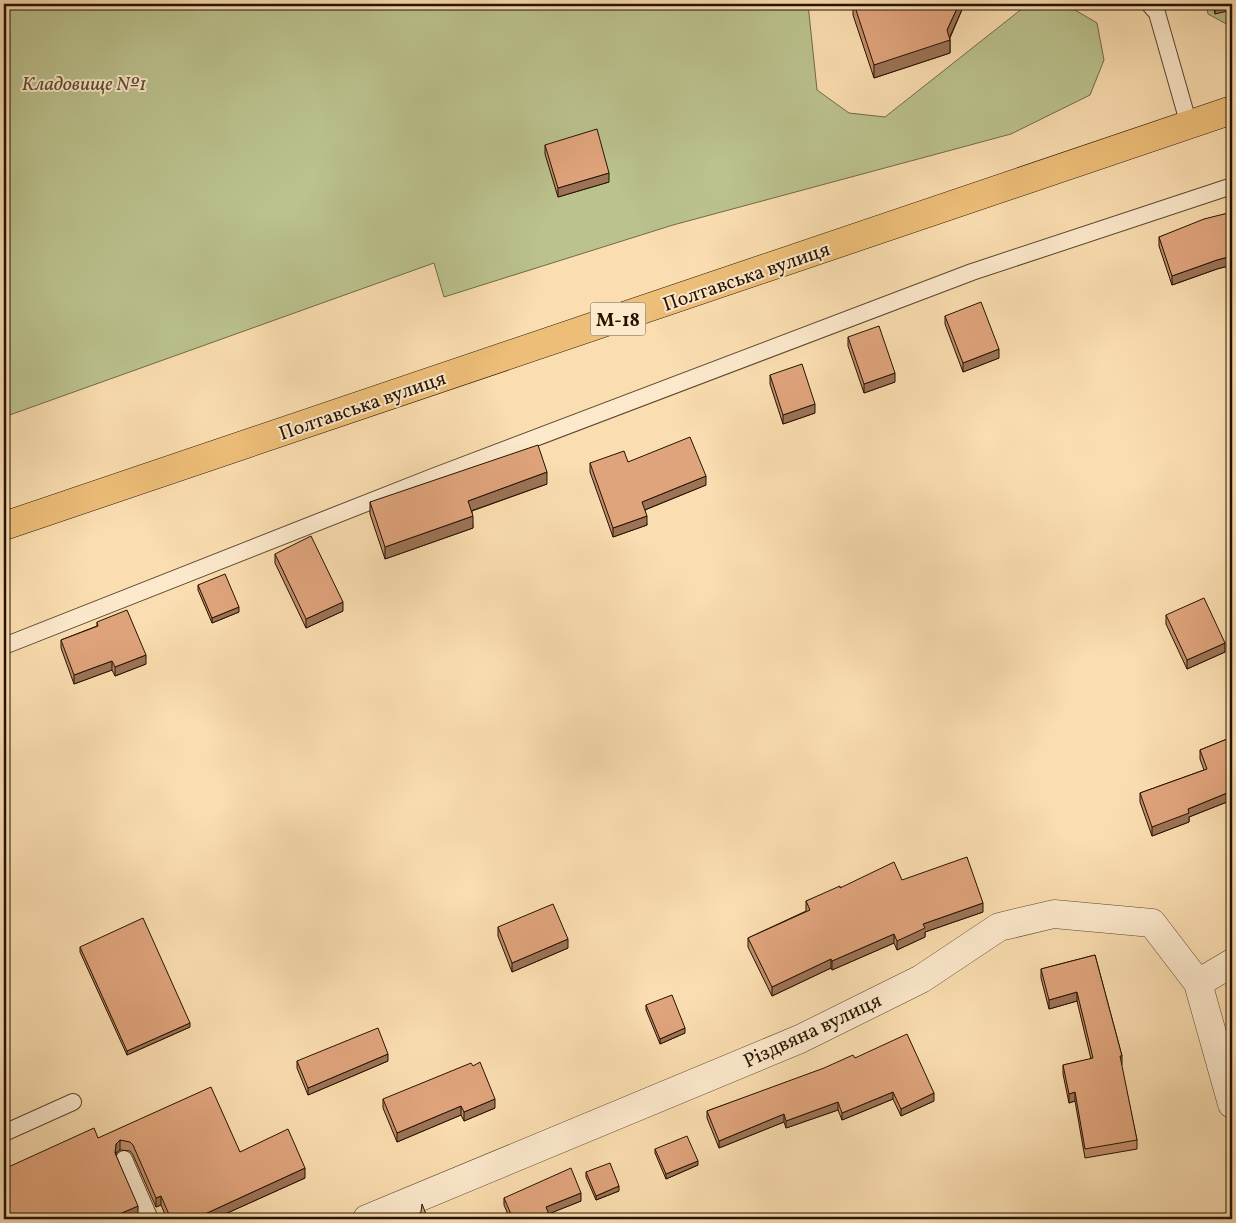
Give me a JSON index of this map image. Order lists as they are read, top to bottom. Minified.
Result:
{"streets":{"highway":["Полтавська вулиця","М-18"],"street":["Різдвяна вулиця"]},"parks":["Кладовище №1"]}
